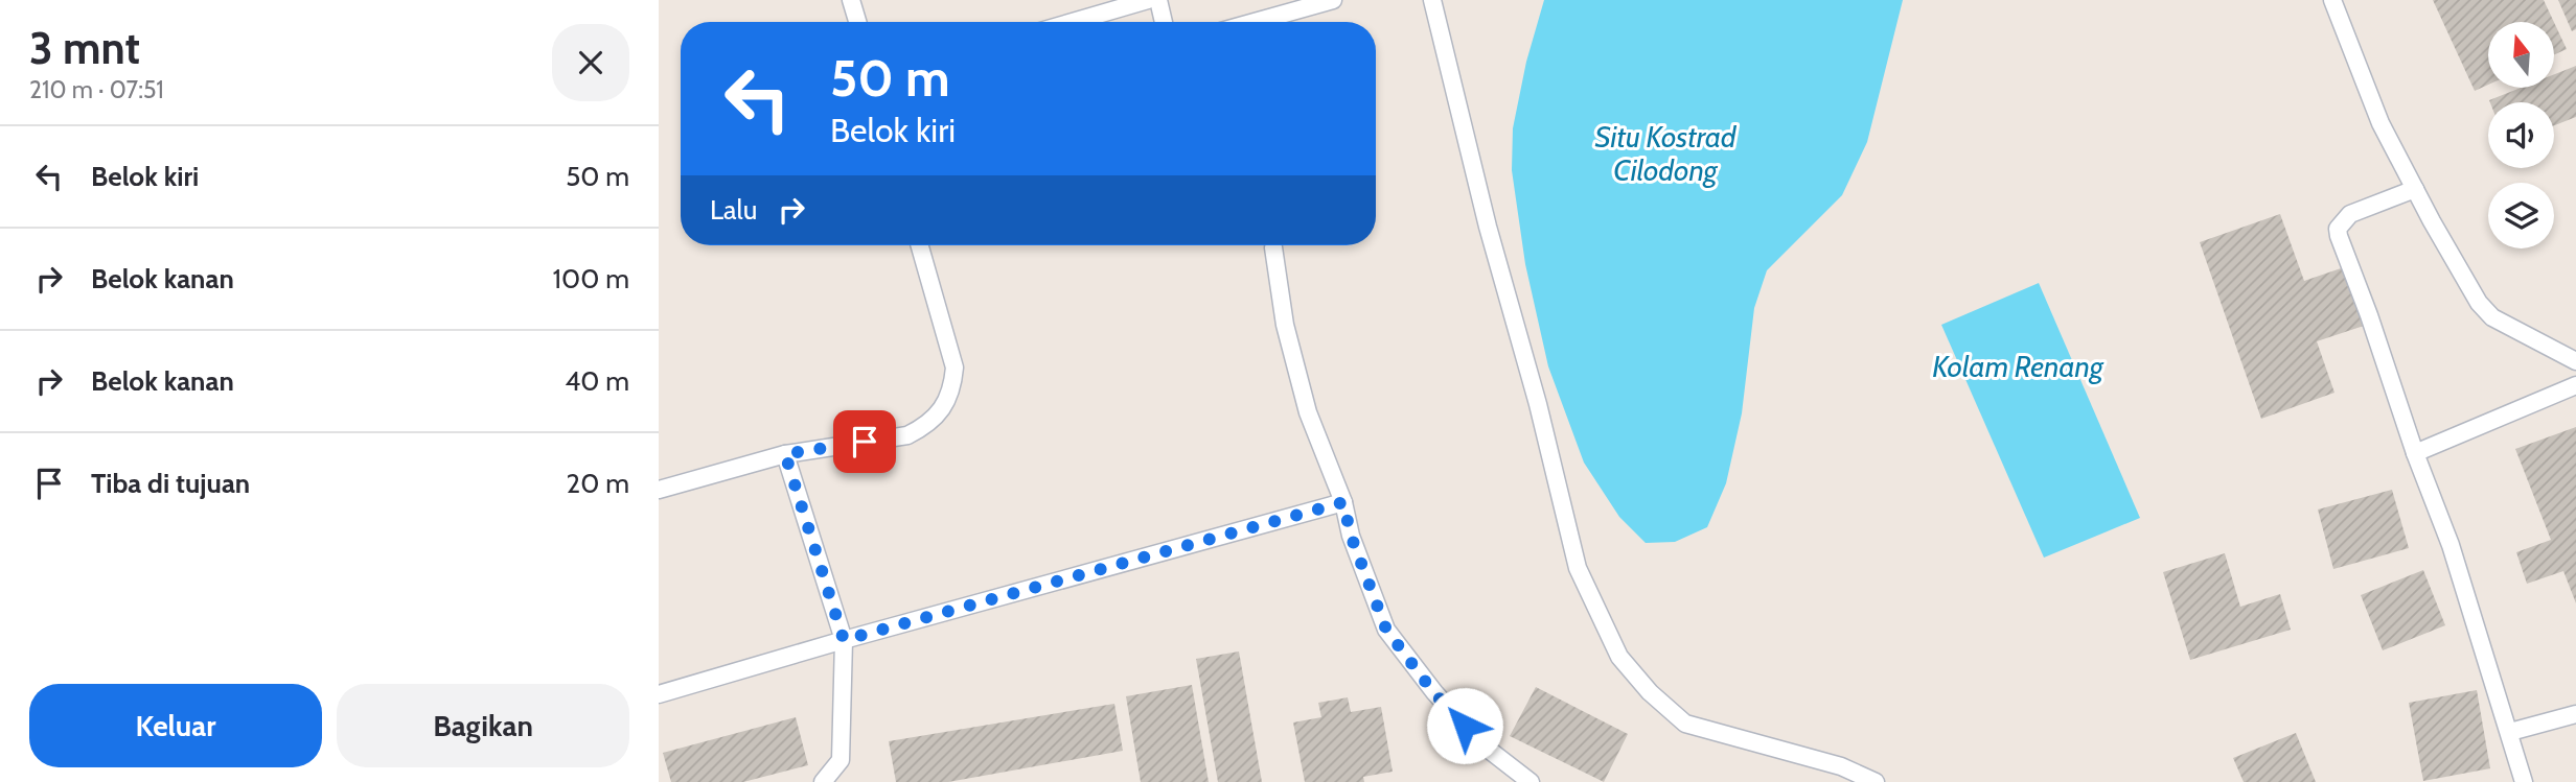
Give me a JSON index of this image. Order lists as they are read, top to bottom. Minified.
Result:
{"water":["Situ Kostrad Cilodong","Kolam Renang"],"north":"top","page":{"heading":["3 mnt","210 m · 07:51"],"turn":["50 m","Belok kiri"],"list":[{"name":"Belok kiri","value":"50 m"},{"name":"Belok kanan","value":"100 m"},{"name":"Belok kanan","value":"40 m"},{"name":"Tiba di tujuan","value":"20 m"}],"then":"Lalu","buttons":["Keluar","Bagikan"]}}
